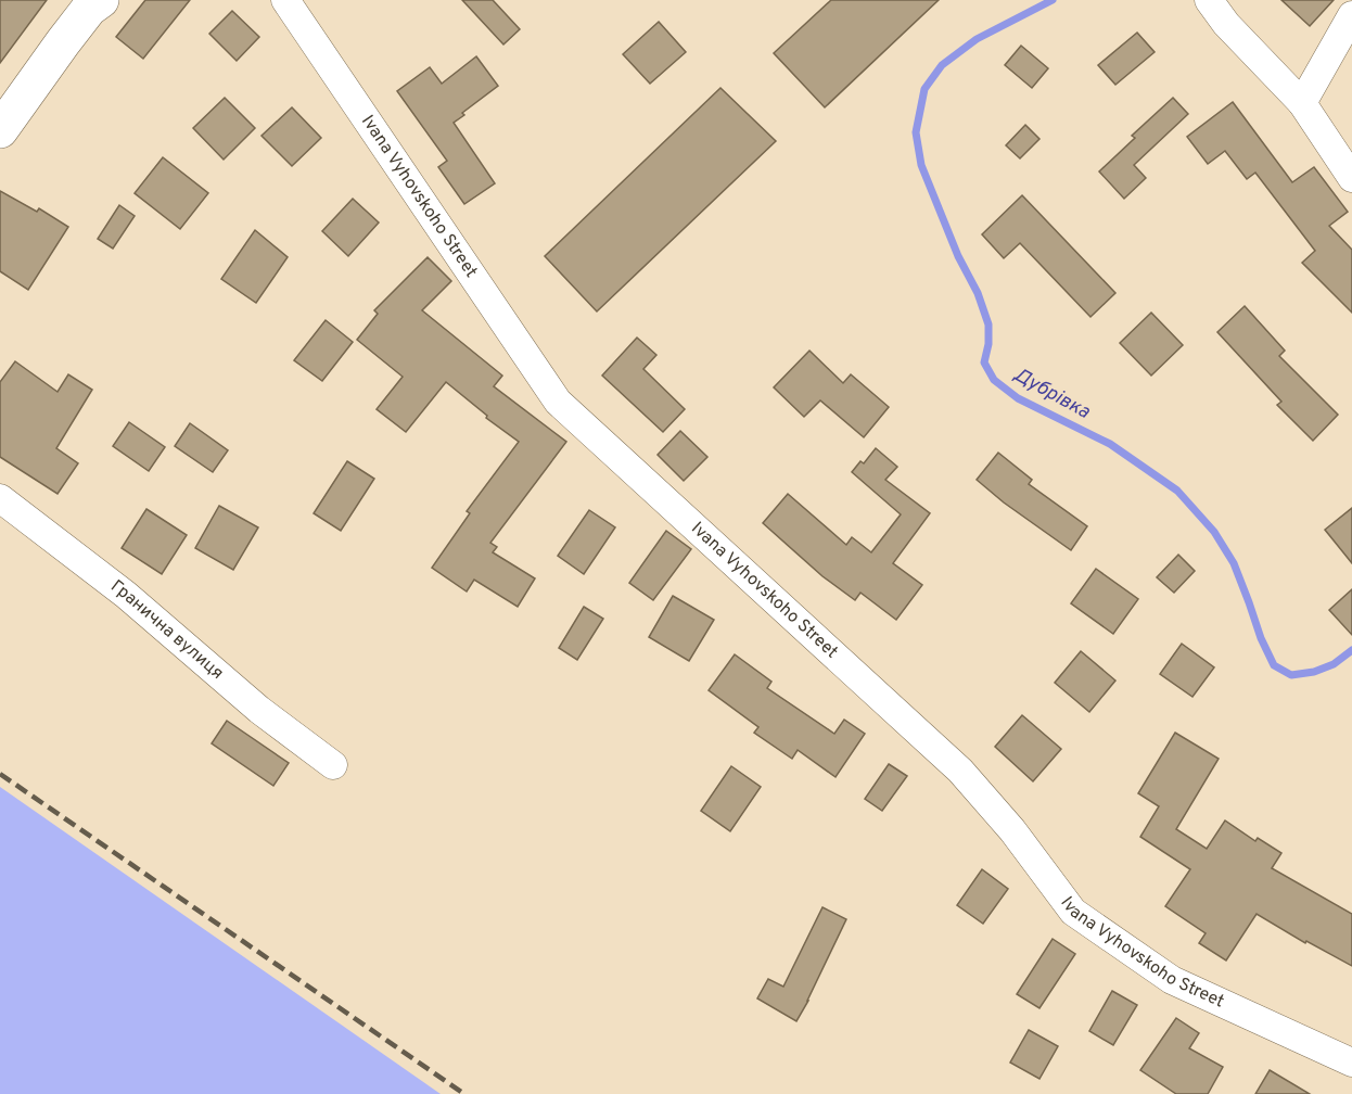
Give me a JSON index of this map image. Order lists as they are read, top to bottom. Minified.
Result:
{"streets":{"street":["Ivana Vyhovskoho Street","Гранична вулиця"]},"water":["Дубрівка"]}
